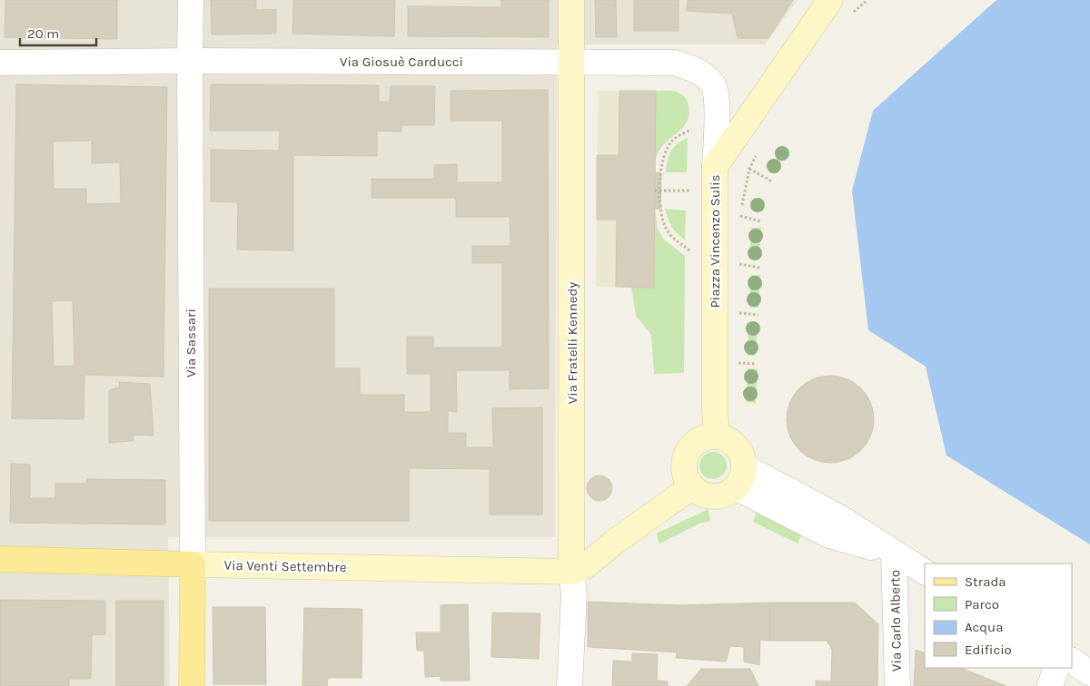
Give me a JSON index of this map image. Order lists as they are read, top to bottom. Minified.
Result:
{"streets":{"main road":["Via Sassari","Via Venti Settembre"],"street":["Via Giosuè Carducci","Piazza Vincenzo Sulis","Via Fratelli Kennedy","Via Carlo Alberto"]},"crossings":[["Via Giosuè Carducci","Piazza Vincenzo Sulis"],["Via Giosuè Carducci","Via Sassari"],["Via Giosuè Carducci","Via Fratelli Kennedy"],["Via Sassari","Via Venti Settembre"],["Via Fratelli Kennedy","Via Venti Settembre"]],"legend":["Strada","Parco","Acqua","Edificio"],"scale_bar":"20 m"}
